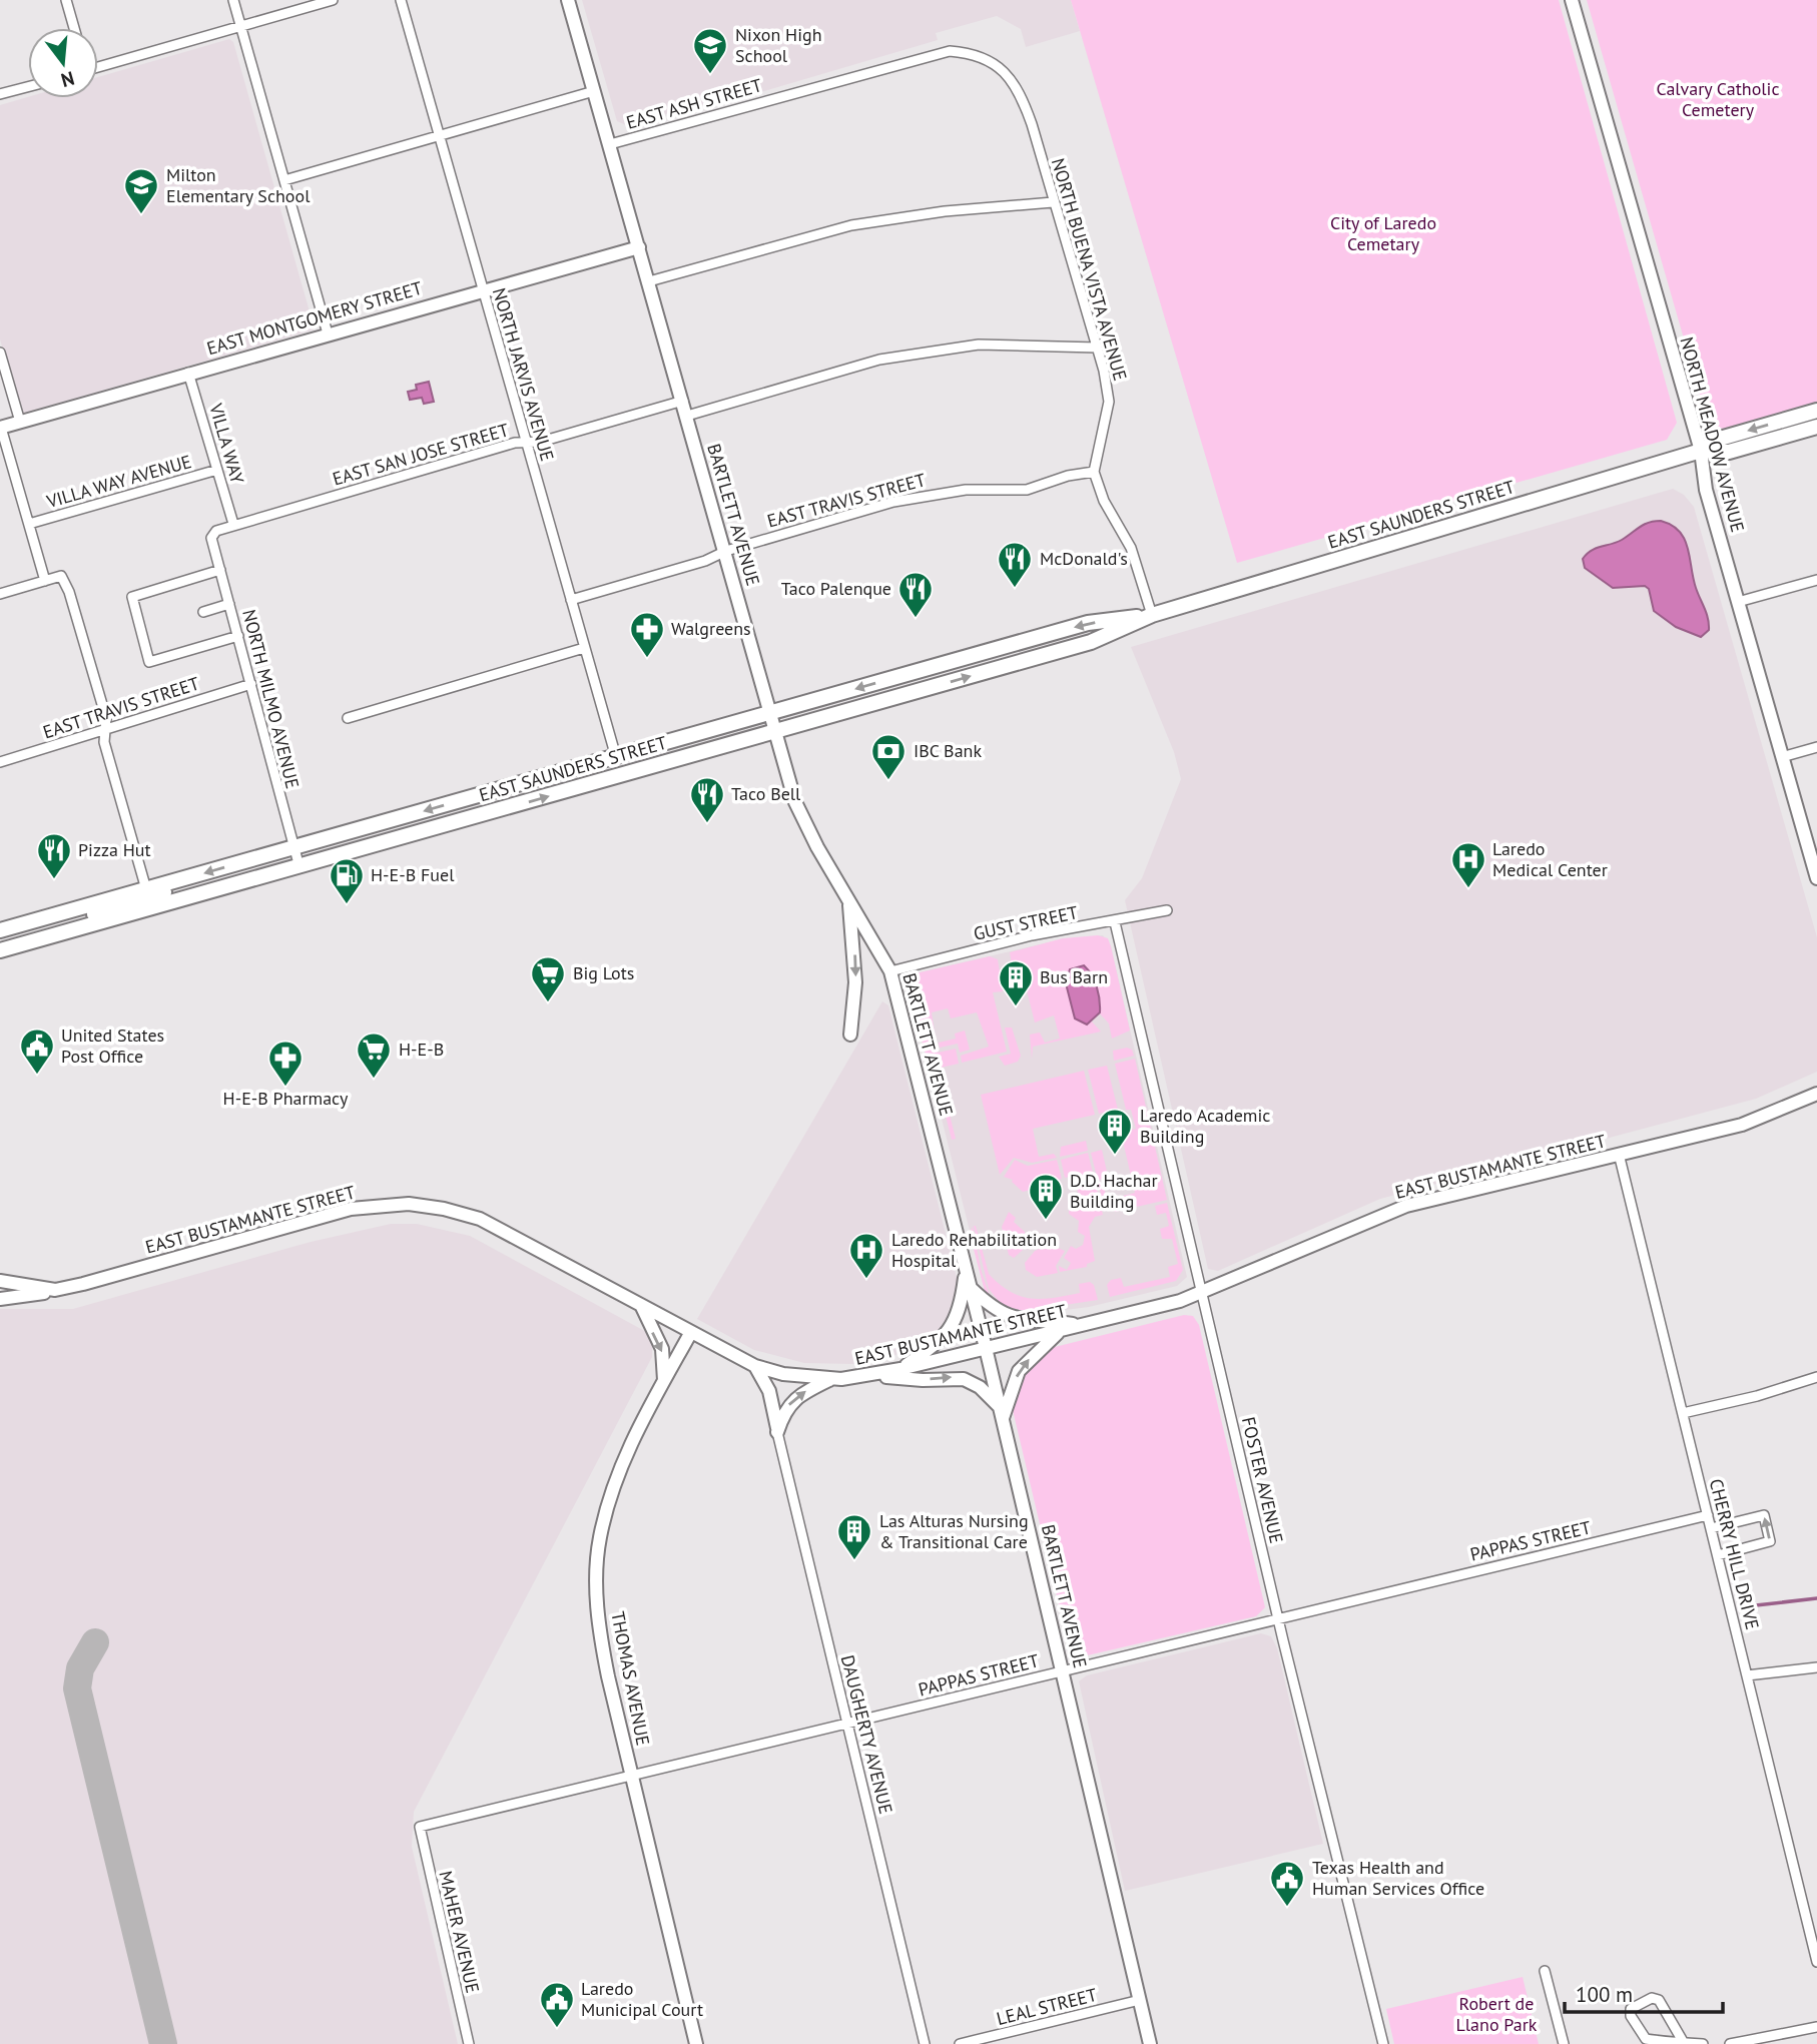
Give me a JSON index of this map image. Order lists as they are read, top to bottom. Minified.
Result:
{"streets":{"main road":["EAST MONTGOMERY STREET","NORTH MEADOW AVENUE","BARTLETT AVENUE","EAST SAUNDERS STREET","EAST BUSTAMANTE STREET","THOMAS AVENUE"],"street":["EAST ASH STREET","NORTH BUENA VISTA AVENUE","NORTH JARVIS AVENUE","VILLA WAY","EAST SAN JOSE STREET","VILLA WAY AVENUE","EAST TRAVIS STREET","NORTH MILMO AVENUE","GUST STREET","FOSTER AVENUE","PAPPAS STREET","CHERRY HILL DRIVE","DAUGHERTY AVENUE","MAHER AVENUE","LEAL STREET"]},"crossings":[["EAST ASH STREET","NORTH BUENA VISTA AVENUE"],["EAST ASH STREET","BARTLETT AVENUE"],["NORTH BUENA VISTA AVENUE","EAST TRAVIS STREET"],["EAST MONTGOMERY STREET","NORTH JARVIS AVENUE"],["EAST MONTGOMERY STREET","VILLA WAY"],["EAST MONTGOMERY STREET","BARTLETT AVENUE"],["NORTH JARVIS AVENUE","EAST SAN JOSE STREET"],["NORTH JARVIS AVENUE","EAST TRAVIS STREET"],["NORTH JARVIS AVENUE","EAST SAUNDERS STREET"],["NORTH MEADOW AVENUE","EAST SAUNDERS STREET"],["VILLA WAY","EAST SAN JOSE STREET"],["VILLA WAY","VILLA WAY AVENUE"],["EAST SAN JOSE STREET","BARTLETT AVENUE"],["EAST SAN JOSE STREET","NORTH MILMO AVENUE"],["EAST TRAVIS STREET","BARTLETT AVENUE"],["EAST TRAVIS STREET","NORTH MILMO AVENUE"],["BARTLETT AVENUE","EAST SAUNDERS STREET"],["BARTLETT AVENUE","GUST STREET"],["BARTLETT AVENUE","EAST BUSTAMANTE STREET"],["BARTLETT AVENUE","PAPPAS STREET"],["BARTLETT AVENUE","LEAL STREET"],["EAST SAUNDERS STREET","NORTH MILMO AVENUE"],["GUST STREET","FOSTER AVENUE"],["EAST BUSTAMANTE STREET","FOSTER AVENUE"],["EAST BUSTAMANTE STREET","CHERRY HILL DRIVE"],["EAST BUSTAMANTE STREET","THOMAS AVENUE"],["FOSTER AVENUE","PAPPAS STREET"],["PAPPAS STREET","CHERRY HILL DRIVE"],["PAPPAS STREET","THOMAS AVENUE"],["PAPPAS STREET","DAUGHERTY AVENUE"],["PAPPAS STREET","MAHER AVENUE"]],"parks":["Calvary Catholic Cemetery","City of Laredo Cemetary","Robert de Llano Park"],"places":{"school or university":["Nixon High School","Milton Elementary School"],"restaurant":["McDonald's","Taco Palenque","Taco Bell","Pizza Hut"],"pharmacy":["Walgreens","H-E-B Pharmacy"],"bank":["IBC Bank"],"hospital":["Laredo Medical Center","Laredo Rehabilitation Hospital"],"fuel station":["H-E-B Fuel"],"supermarket":["Big Lots","H-E-B"],"building":["Bus Barn","Laredo Academic Building","D.D. Hachar Building","Las Alturas Nursing & Transitional Care"],"public building":["United States Post Office","Texas Health and Human Services Office","Laredo Municipal Court"]},"scale_bar":"100 m","north":"bottom"}
